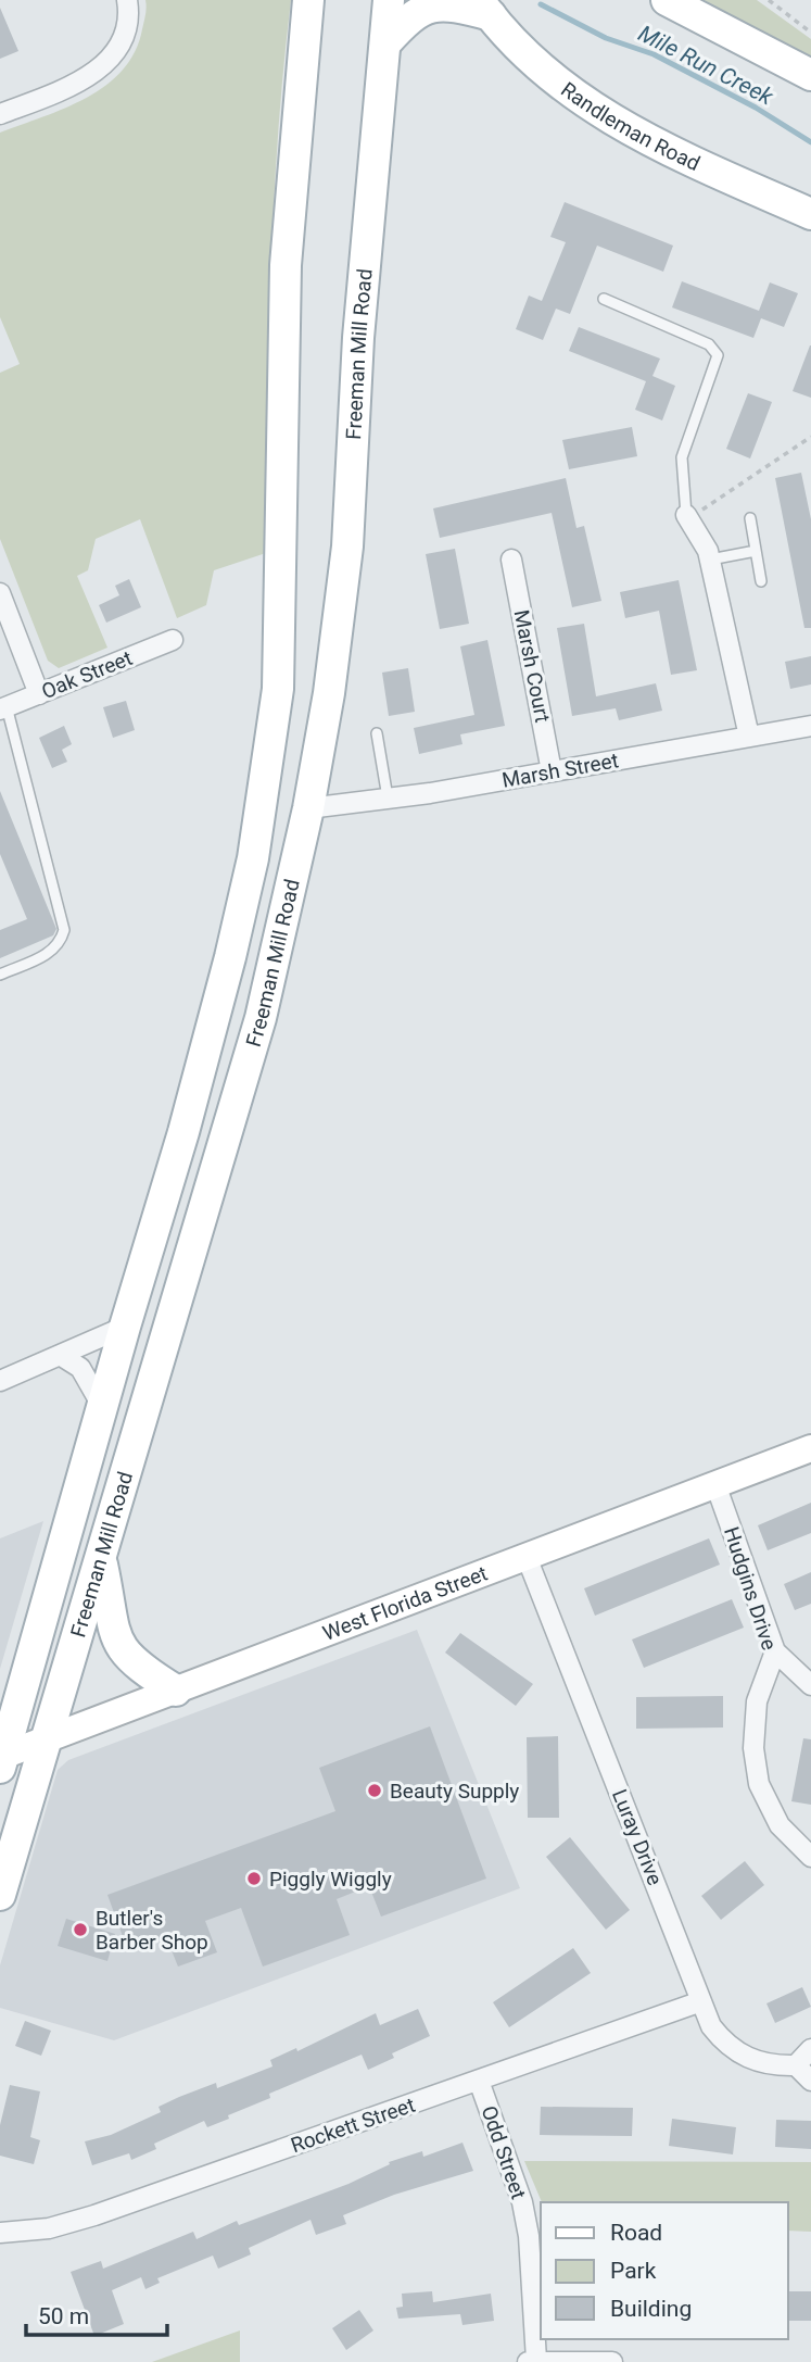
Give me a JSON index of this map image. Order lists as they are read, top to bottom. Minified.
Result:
{"streets":{"main road":["Randleman Road","Freeman Mill Road","West Florida Street"],"street":["Marsh Court","Oak Street","Marsh Street","Hudgins Drive","Luray Drive","Rockett Street","Odd Street"]},"crossings":[["Freeman Mill Road","Marsh Street"],["Freeman Mill Road","West Florida Street"],["Marsh Court","Marsh Street"],["Hudgins Drive","West Florida Street"],["West Florida Street","Luray Drive"],["Luray Drive","Rockett Street"],["Rockett Street","Odd Street"]],"water":["Mile Run Creek"],"places":["Beauty Supply","Piggly Wiggly","Butler's Barber Shop"],"legend":["Road","Park","Building"],"scale_bar":"50 m"}
